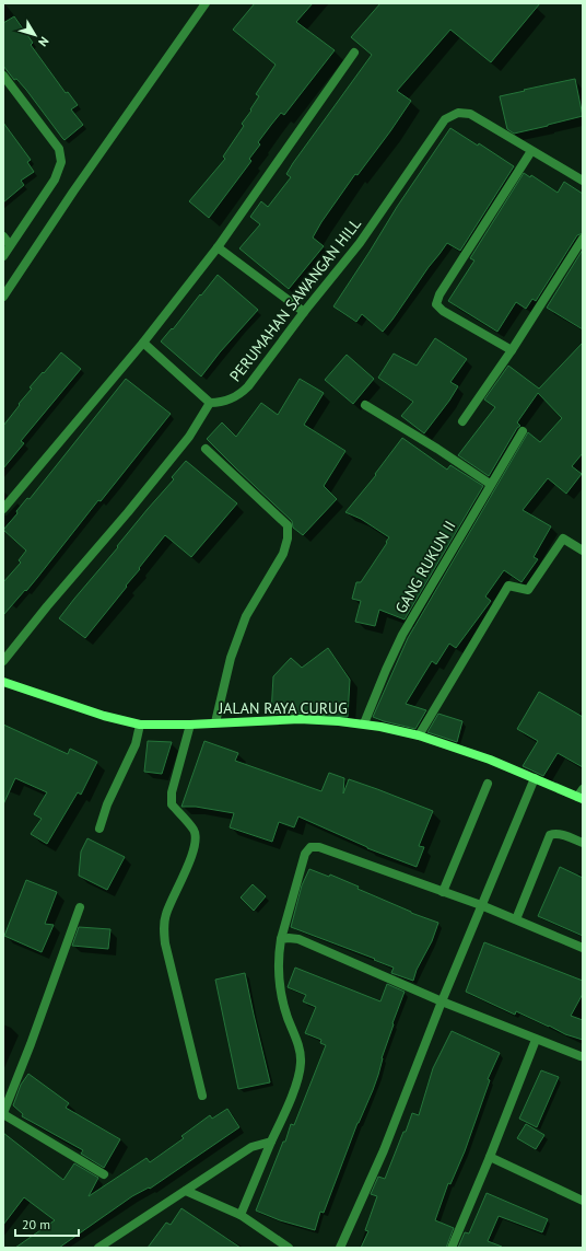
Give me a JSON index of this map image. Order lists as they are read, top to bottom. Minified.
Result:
{"streets":{"main road":["JALAN RAYA CURUG"],"street":["PERUMAHAN SAWANGAN HILL","GANG RUKUN II"]},"crossings":[["GANG RUKUN II","JALAN RAYA CURUG"]],"scale_bar":"20 m","north":"bottom right"}
